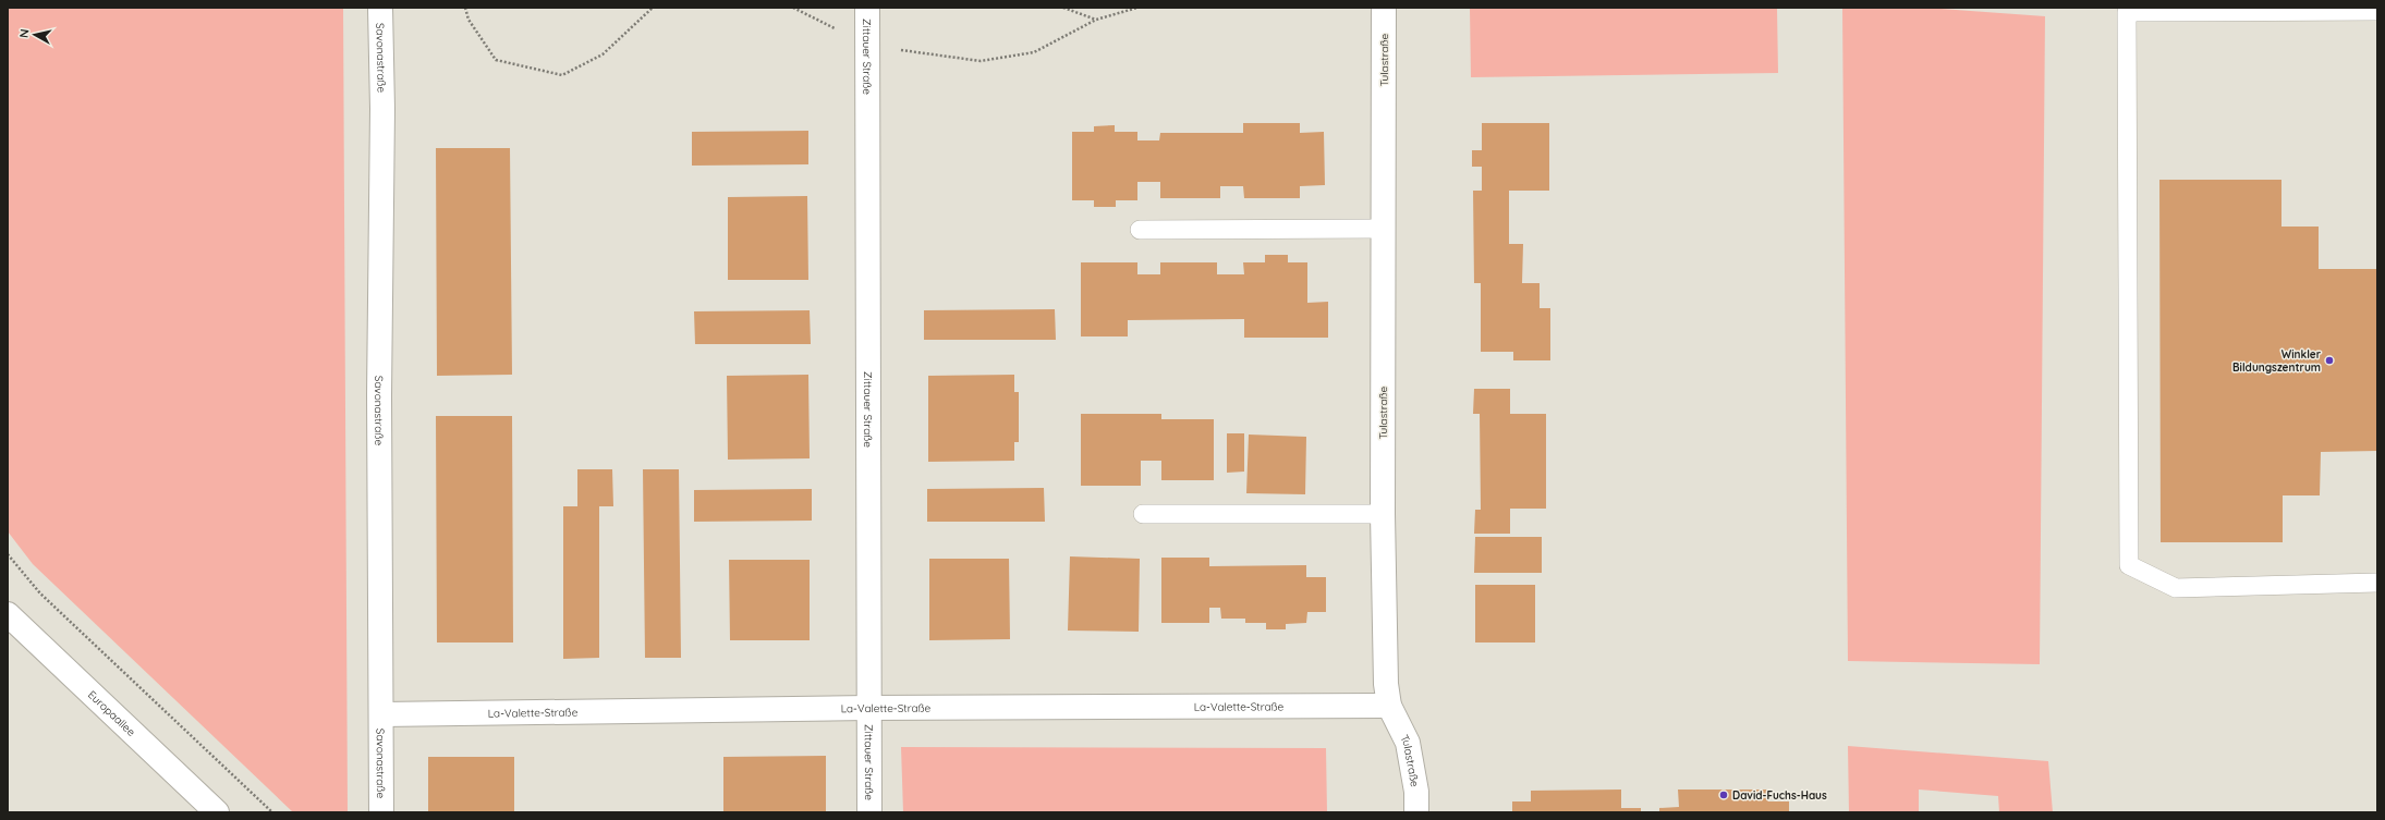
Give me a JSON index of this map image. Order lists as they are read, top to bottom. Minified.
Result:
{"streets":{"street":["Savonastraße","Zittauer Straße","Tulastraße","La-Valette-Straße","Europaallee"]},"crossings":[["Savonastraße","La-Valette-Straße"],["Zittauer Straße","La-Valette-Straße"],["Tulastraße","La-Valette-Straße"]],"places":["Winkler Bildungszentrum","David-Fuchs-Haus"],"north":"left"}
